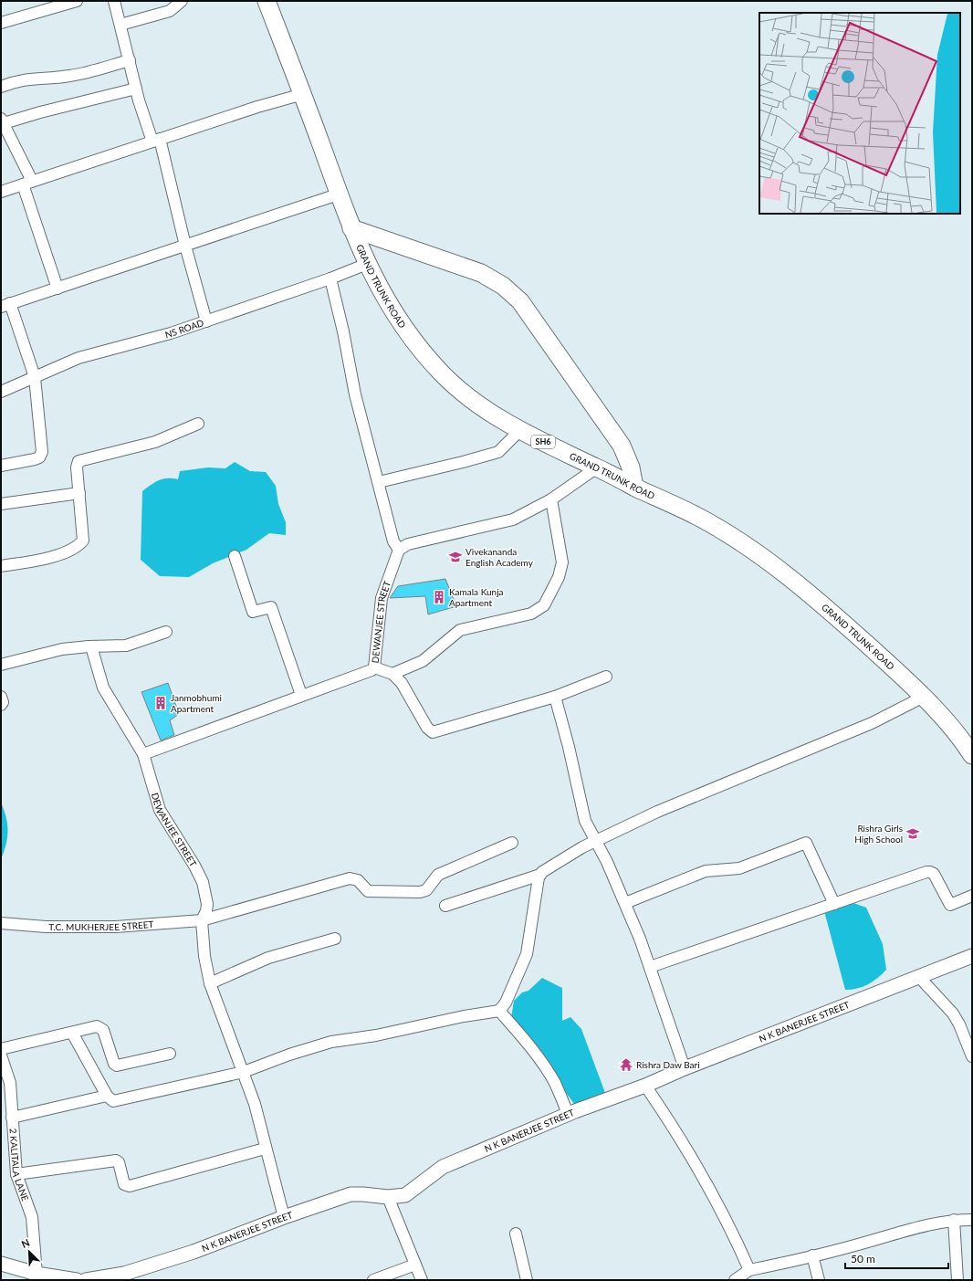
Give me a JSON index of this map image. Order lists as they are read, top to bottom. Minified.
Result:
{"streets":{"main road":["GRAND TRUNK ROAD","SH6"],"street":["NS ROAD","DEWANJEE STREET","T.C. MUKHERJEE STREET","N K BANERJEE STREET","2 KALITALA LANE"]},"crossings":[["GRAND TRUNK ROAD","NS ROAD"],["DEWANJEE STREET","T.C. MUKHERJEE STREET"]],"places":{"school or university":["Vivekananda English Academy","Rishra Girls High School"],"building":["Kamala Kunja Apartment","Janmobhumi Apartment"],"temple":["Rishra Daw Bari"]},"scale_bar":"50 m","north":"top left"}
